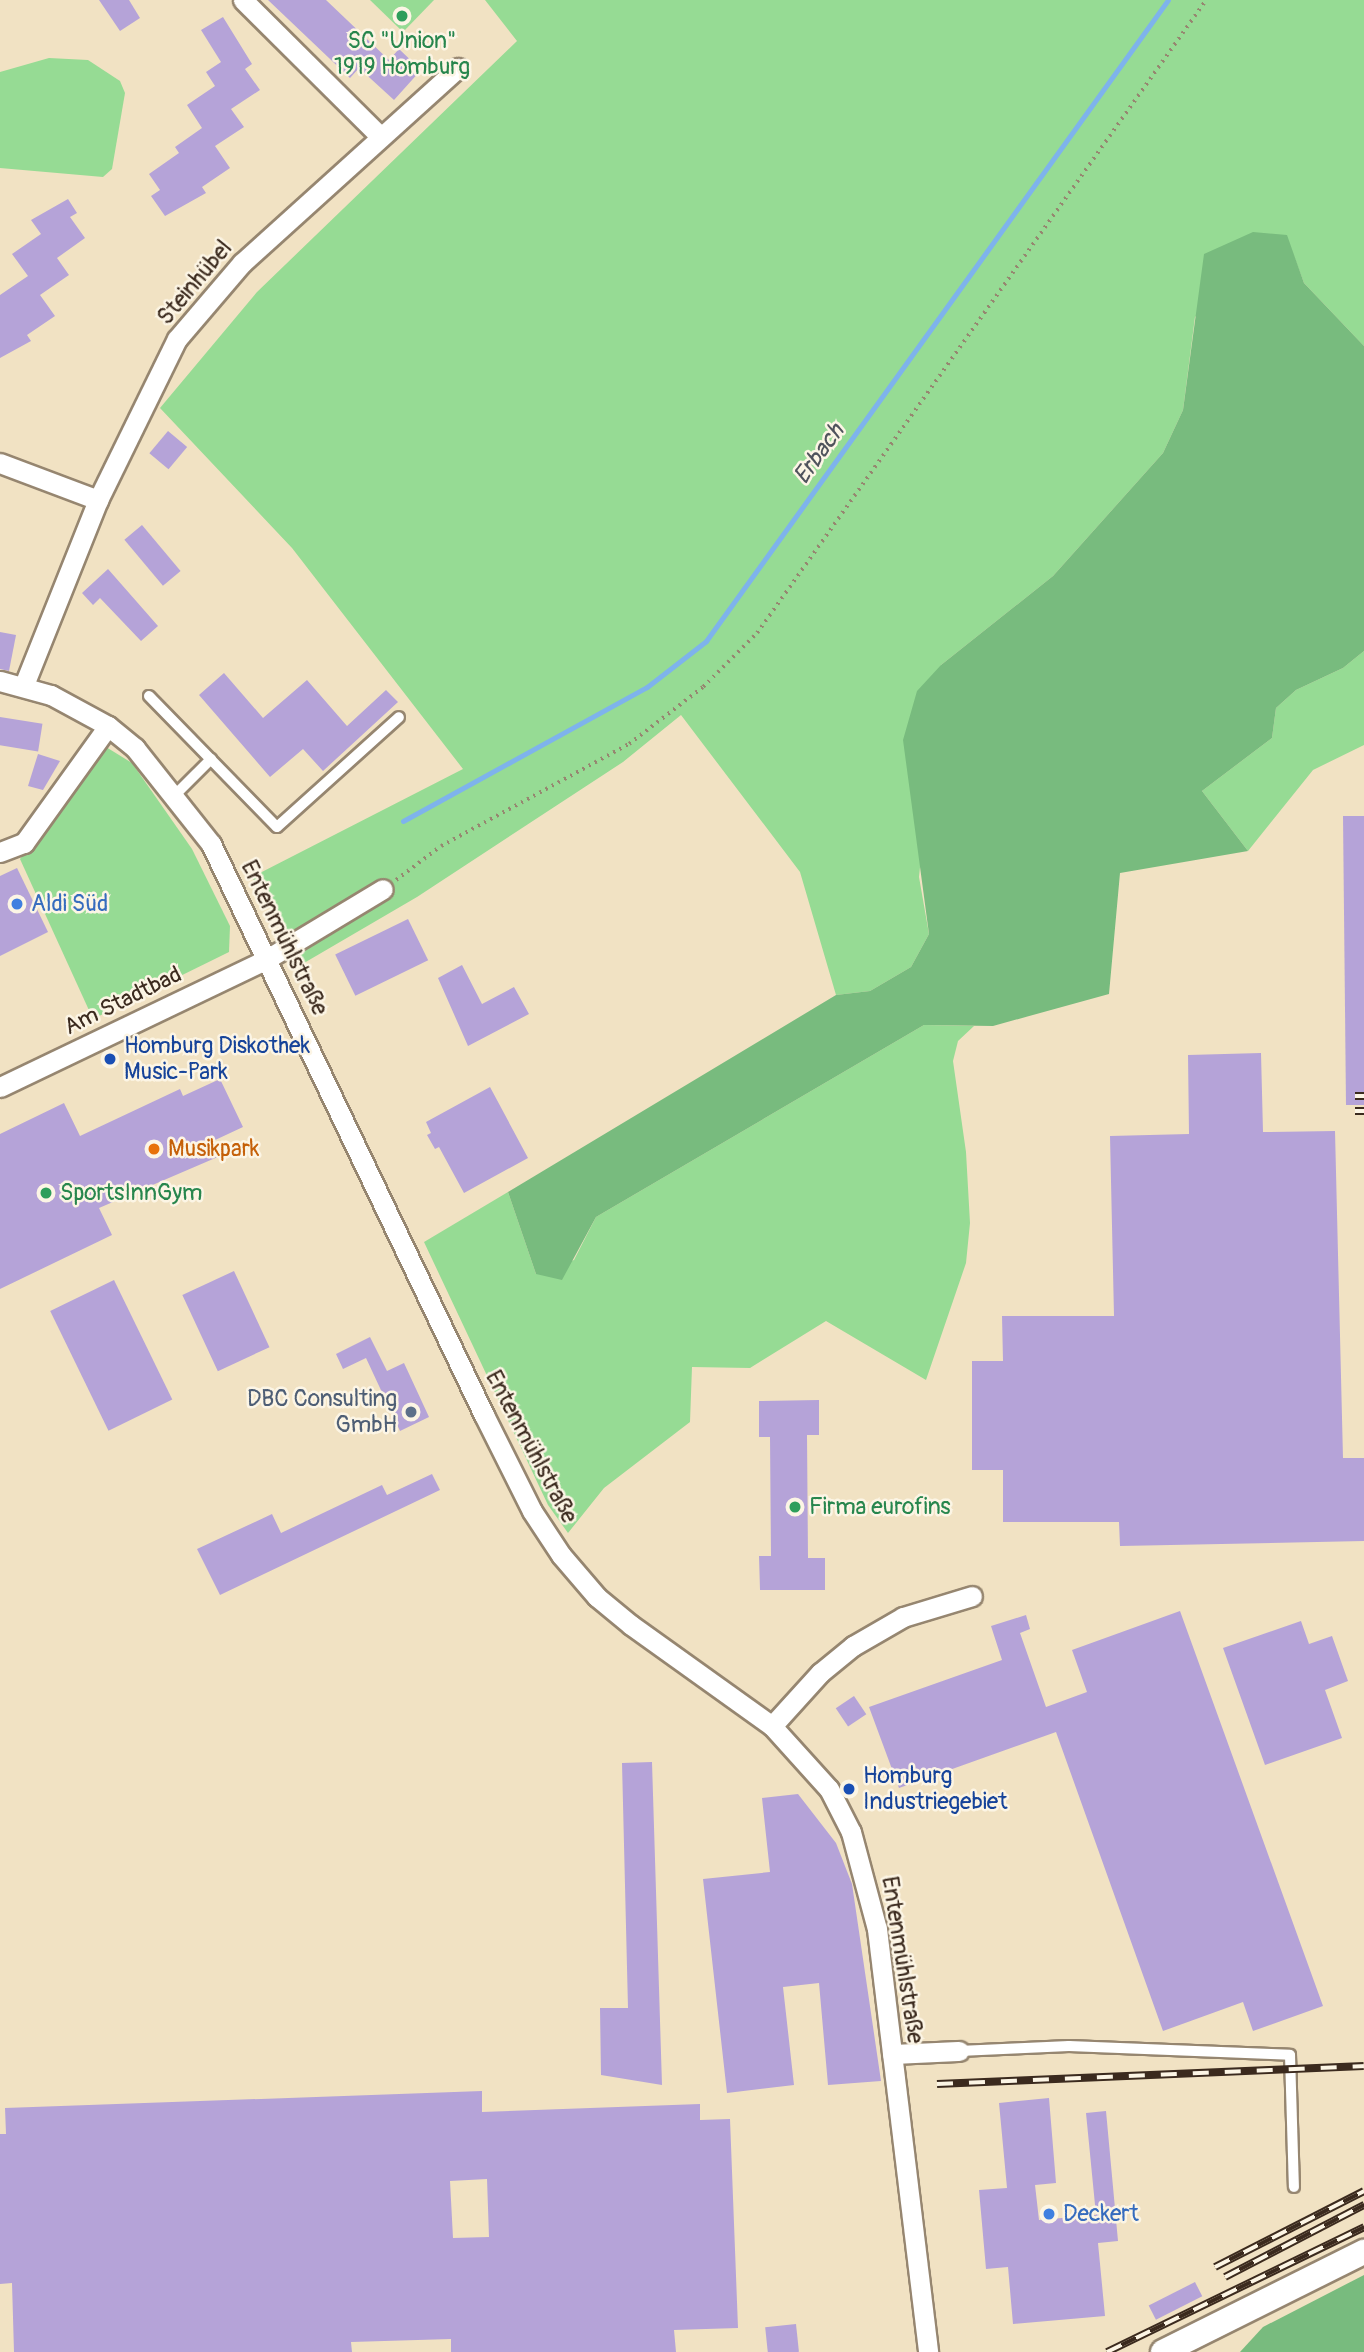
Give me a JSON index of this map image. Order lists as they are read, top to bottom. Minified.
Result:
{"streets":{"street":["Steinhübel","Entenmühlstraße","Am Stadtbad"]},"crossings":[["Steinhübel","Entenmühlstraße"],["Entenmühlstraße","Am Stadtbad"]],"water":["Erbach"],"places":["SC \"Union\" 1919 Homburg","Aldi Süd","Homburg Diskothek Music-Park","Musikpark","SportsInnGym","DBC Consulting GmbH","Firma eurofins","Homburg Industriegebiet","Deckert"]}
